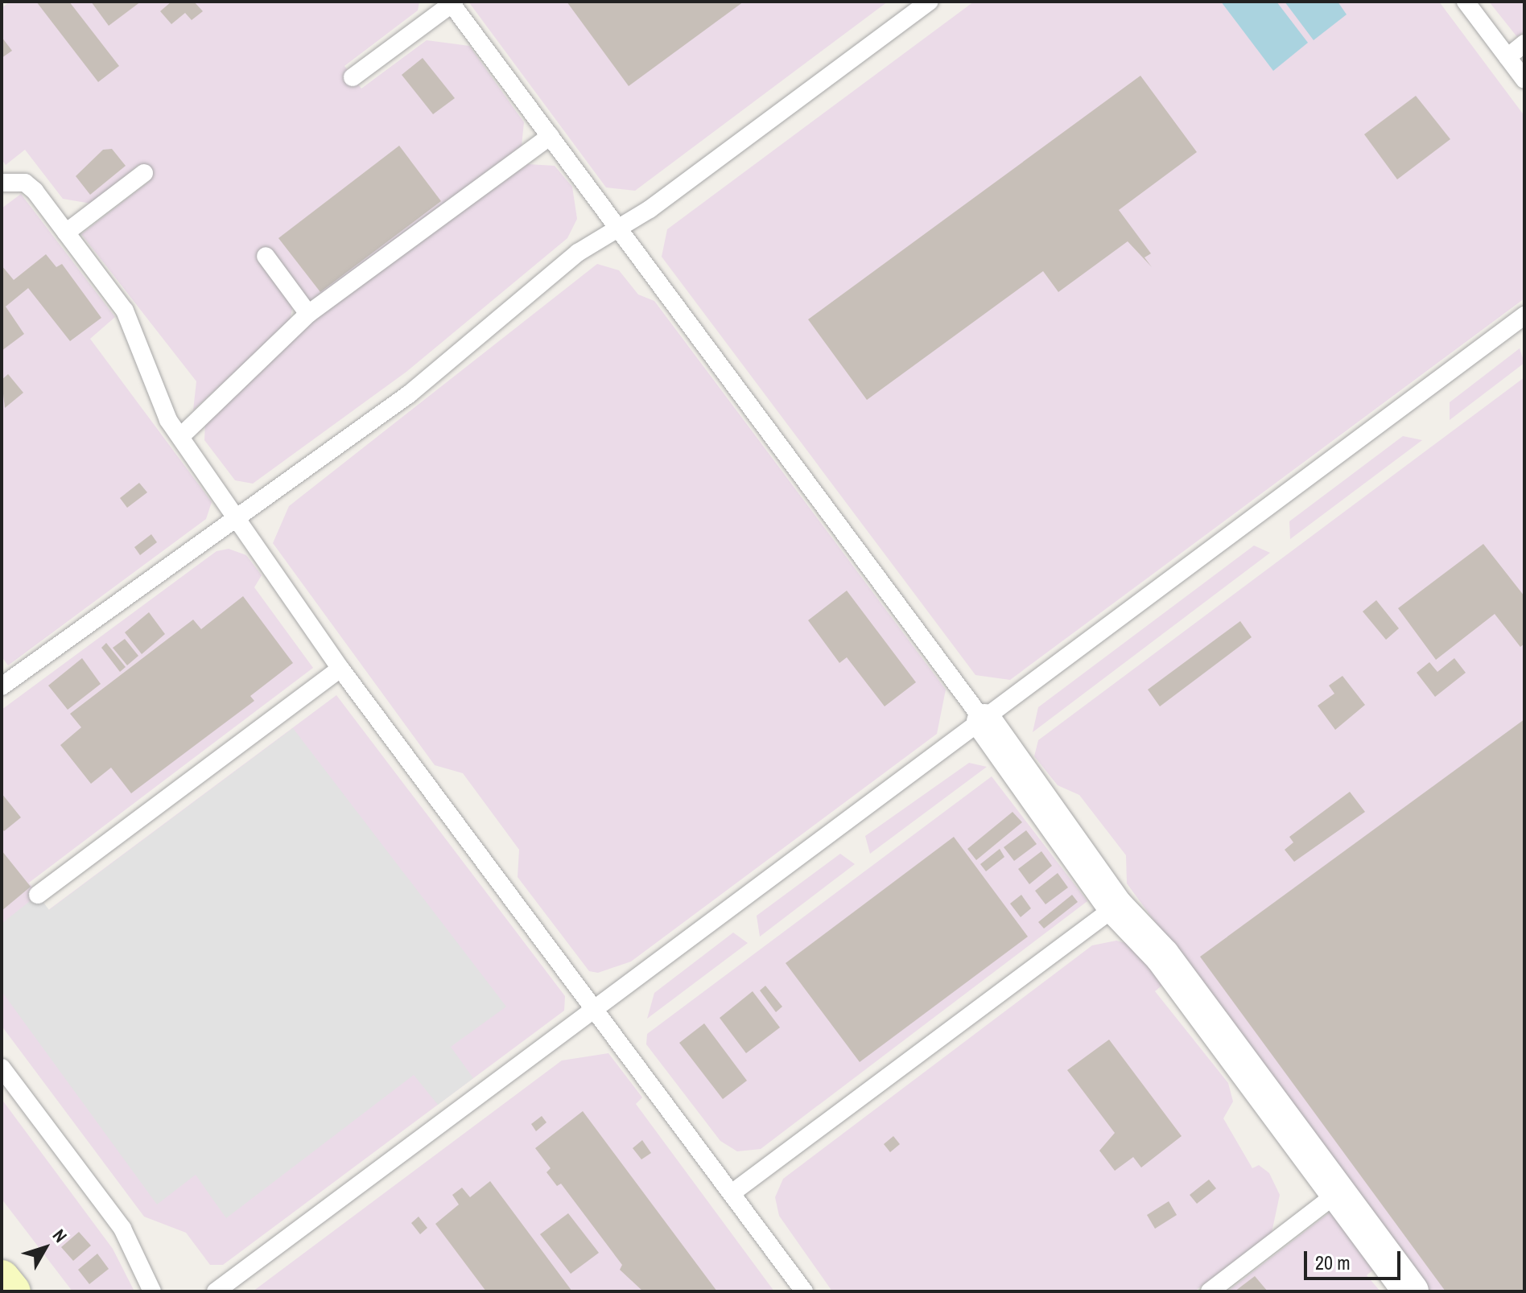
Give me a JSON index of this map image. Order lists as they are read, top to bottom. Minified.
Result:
{"scale_bar":"20 m","north":"top right"}
